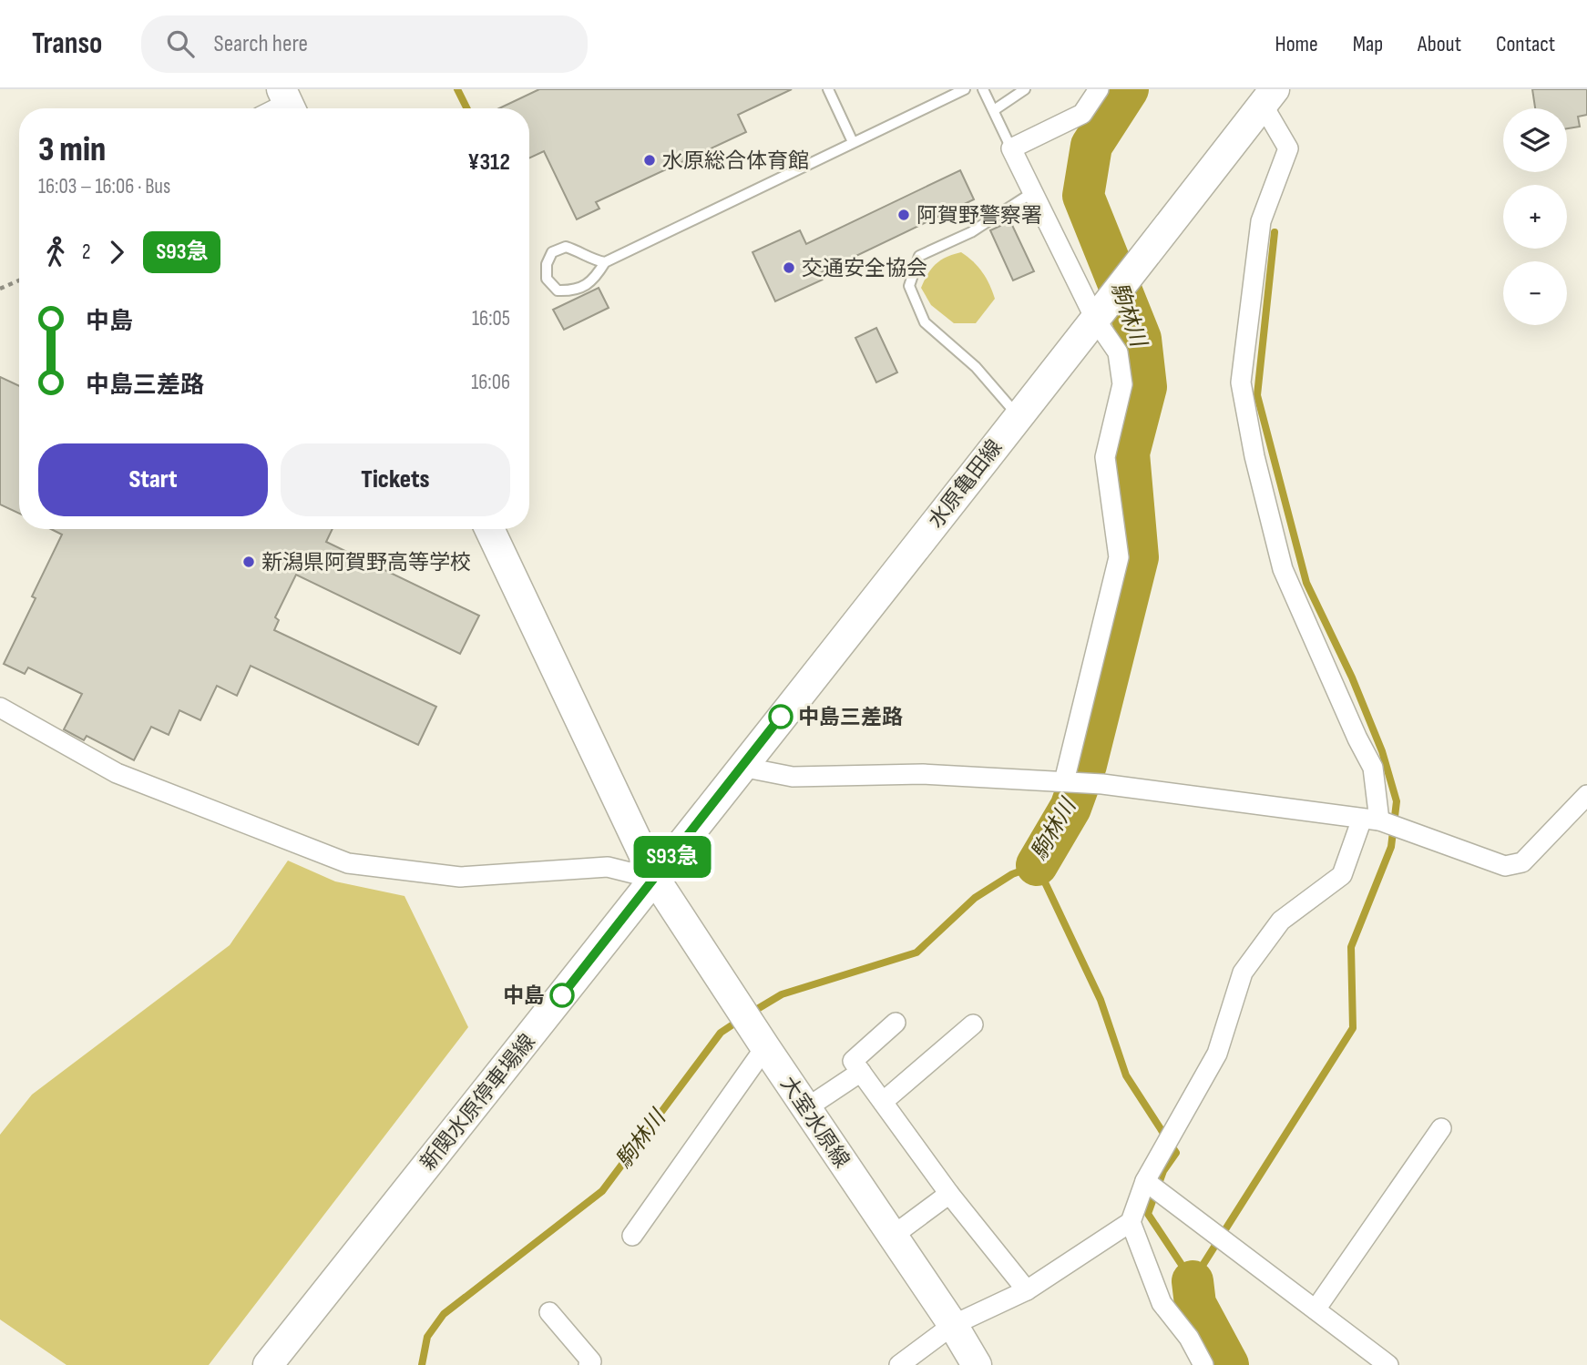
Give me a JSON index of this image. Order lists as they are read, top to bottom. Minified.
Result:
{"streets":{"main road":["水原亀田線","新関水原停車場線","大室水原線"]},"crossings":[["水原亀田線","新関水原停車場線"],["水原亀田線","大室水原線"],["新関水原停車場線","大室水原線"]],"water":["駒林川"],"places":["水原総合体育館","阿賀野警察署","交通安全協会","新潟県阿賀野高等学校","中島三差路","中島"],"lines":["bus line S93急"],"page":{"header":"Transo","search":"Search here","nav":["Home","Map","About","Contact"],"on_map":"S93急","map_buttons":["+","−"],"heading":["3 min","16:03 – 16:06 · Bus","¥312"],"legs":["2","S93急"],"list":[{"name":"中島","value":"16:05"},{"name":"中島三差路","value":"16:06"}],"buttons":["Start","Tickets"]}}
